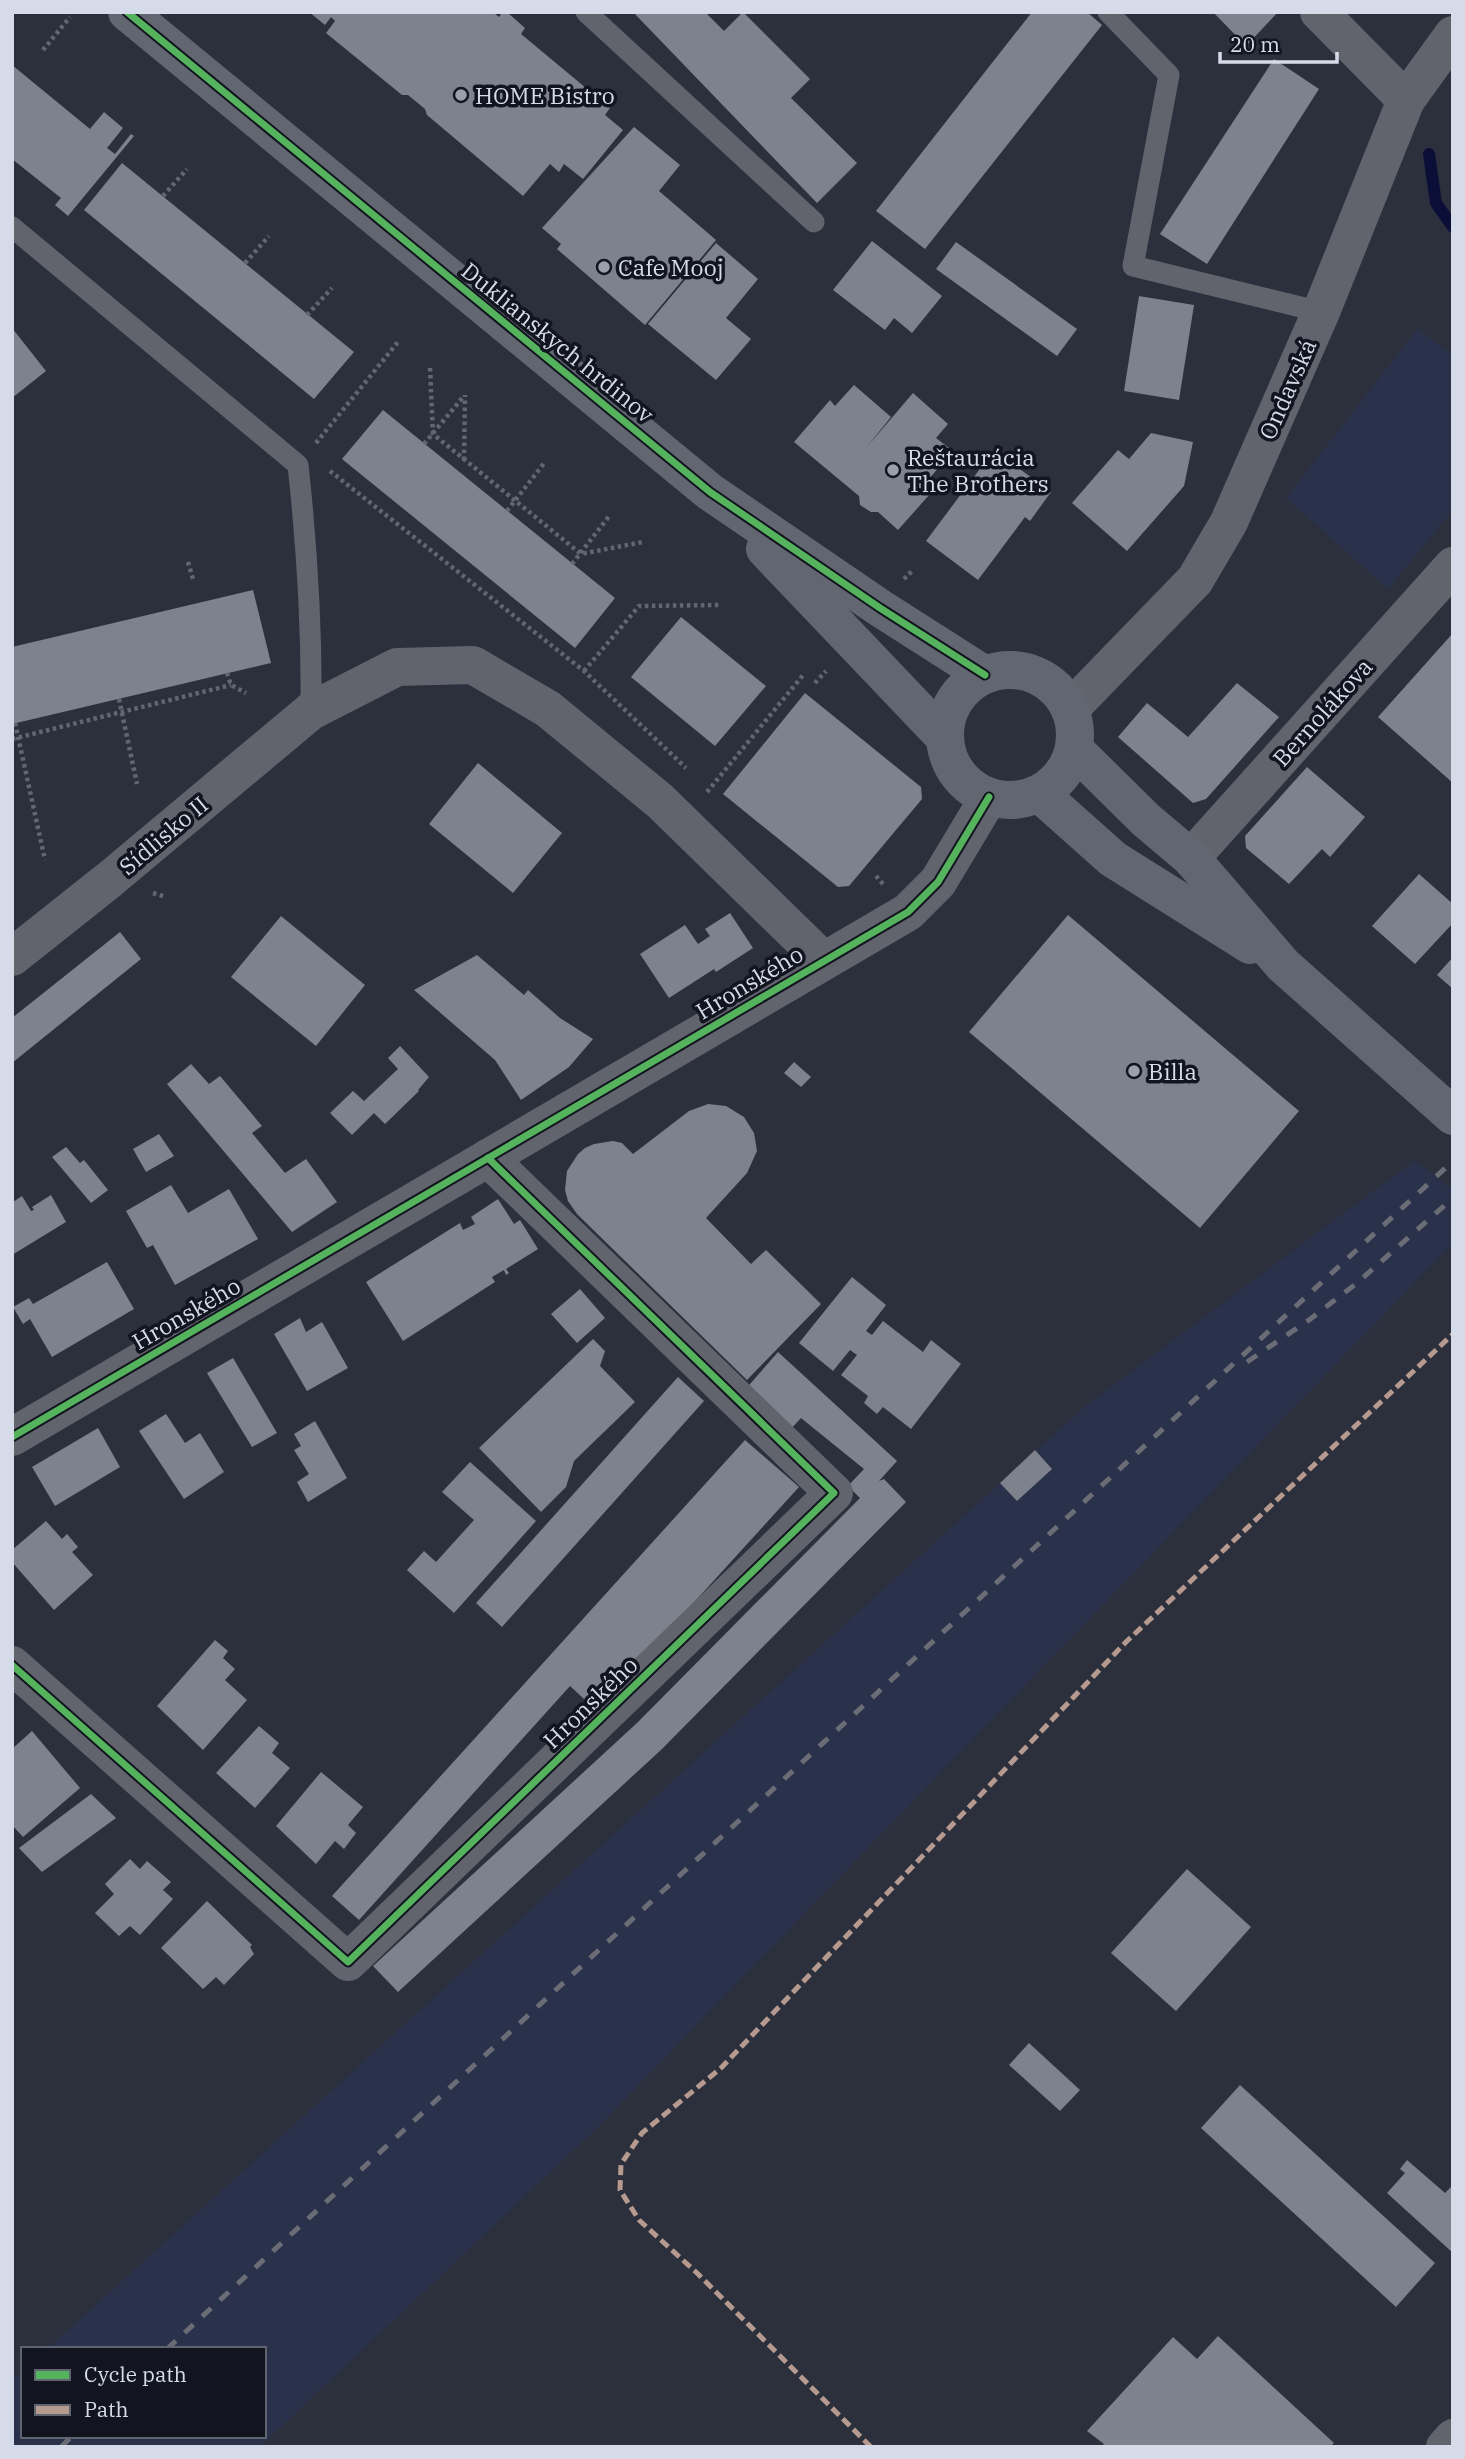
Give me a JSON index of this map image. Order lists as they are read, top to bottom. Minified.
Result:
{"streets":{"street":["Duklianskych hrdinov","Ondavská","Bernolákova","Sídlisko II","Hronského"]},"crossings":[["Duklianskych hrdinov","Ondavská"],["Duklianskych hrdinov","Hronského"],["Ondavská","Hronského"]],"places":["HOME Bistro","Cafe Mooj","Reštaurácia The Brothers","Billa"],"legend":["Cycle path","Path"],"scale_bar":"20 m"}
